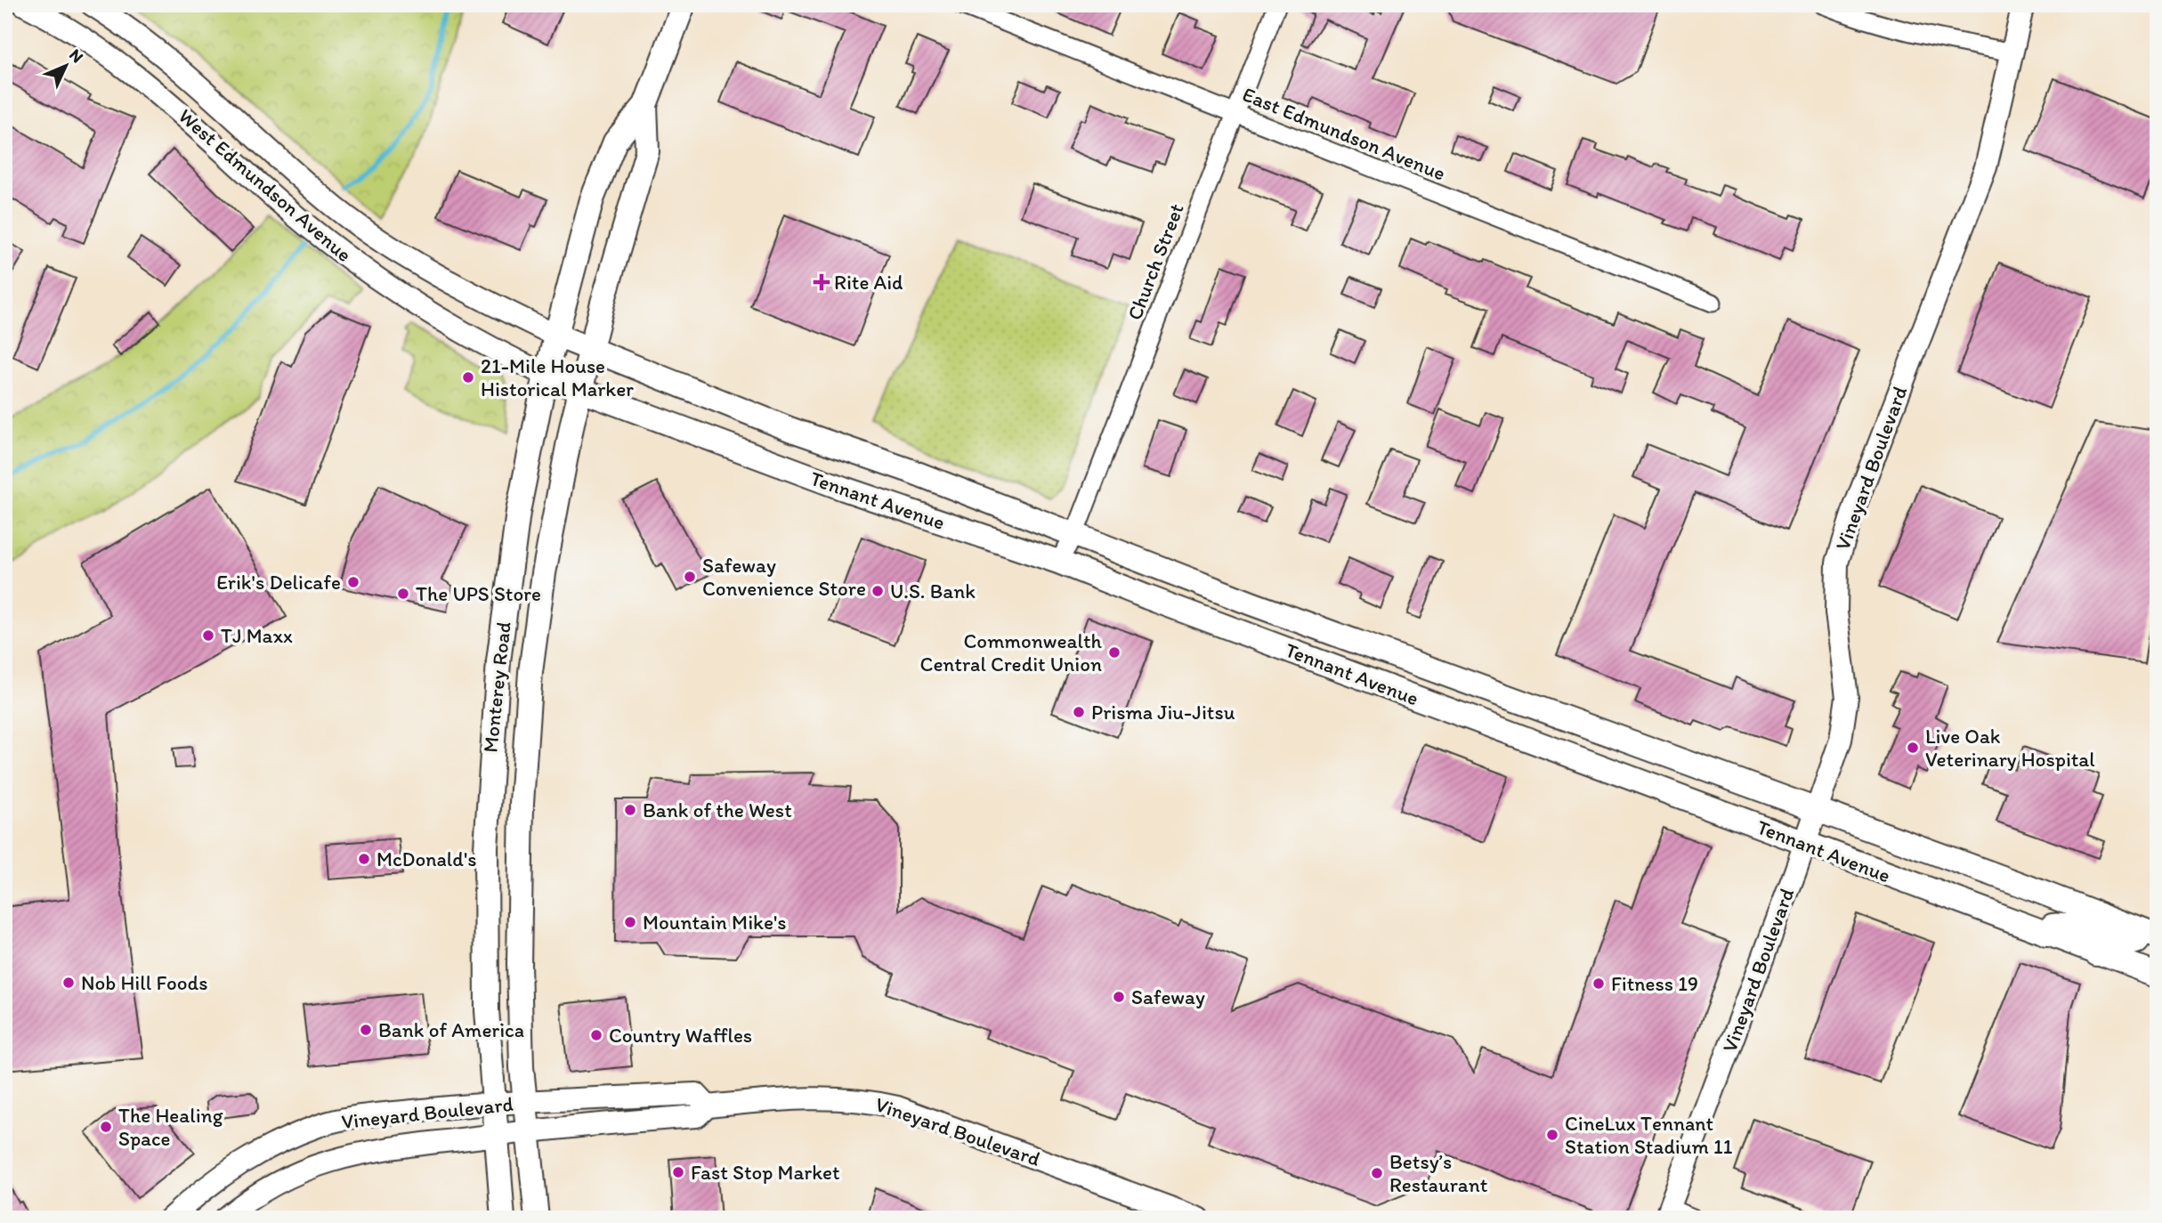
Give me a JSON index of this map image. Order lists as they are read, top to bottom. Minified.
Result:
{"streets":{"main road":["Tennant Avenue","Monterey Road"],"street":["East Edmundson Avenue","West Edmundson Avenue","Church Street","Vineyard Boulevard"]},"crossings":[["East Edmundson Avenue","Church Street"],["West Edmundson Avenue","Tennant Avenue"],["West Edmundson Avenue","Monterey Road"],["Church Street","Tennant Avenue"],["Vineyard Boulevard","Tennant Avenue"],["Vineyard Boulevard","Monterey Road"],["Tennant Avenue","Monterey Road"]],"places":{"health":["Rite Aid"],"other":["21-Mile House Historical Marker","Safeway Convenience Store","Erik's Delicafe","U.S. Bank","The UPS Store","TJ Maxx","Commonwealth Central Credit Union","Prisma Jiu-Jitsu","Live Oak Veterinary Hospital","Bank of the West","McDonald's","Mountain Mike's","Nob Hill Foods","Fitness 19","Safeway","Bank of America","Country Waffles","The Healing Space","CineLux Tennant Station Stadium 11","Fast Stop Market","Betsy’s Restaurant"]},"north":"top right"}
